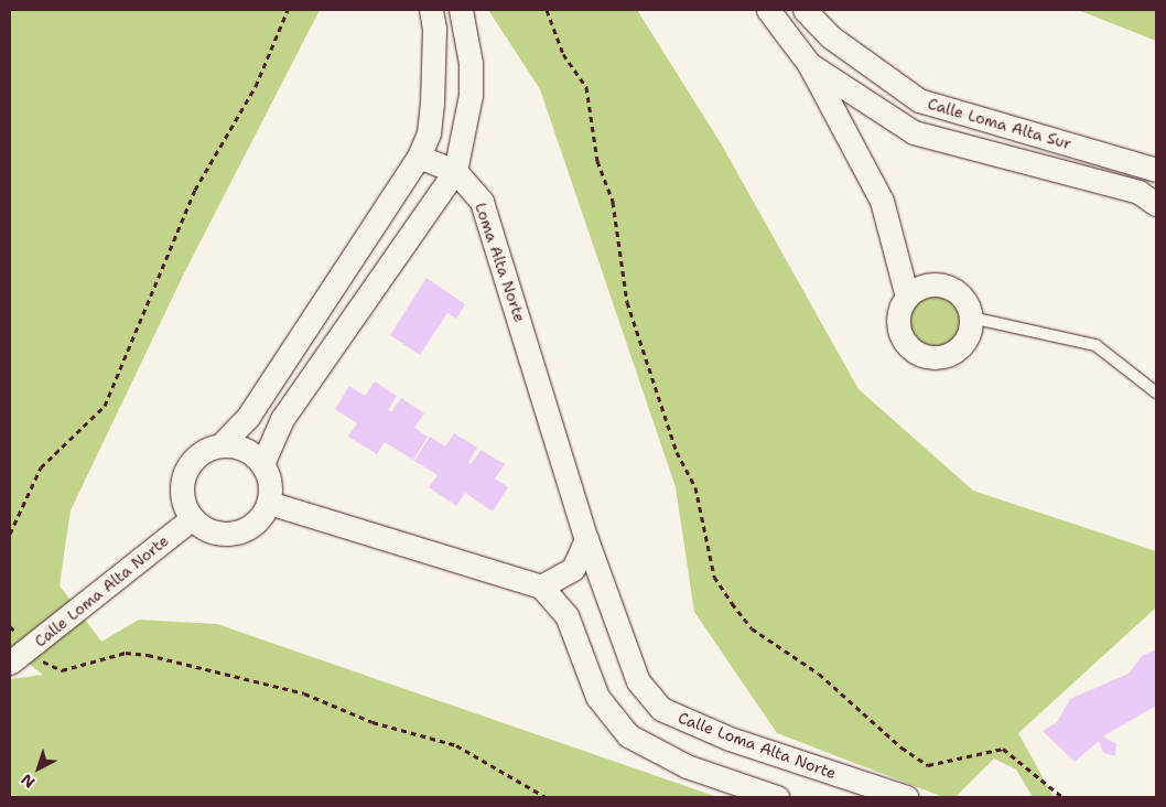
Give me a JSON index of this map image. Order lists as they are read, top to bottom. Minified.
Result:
{"streets":{"street":["Calle Loma Alta Sur","Loma Alta Norte","Calle Loma Alta Norte"]},"crossings":[["Loma Alta Norte","Calle Loma Alta Norte"]],"north":"bottom left"}
